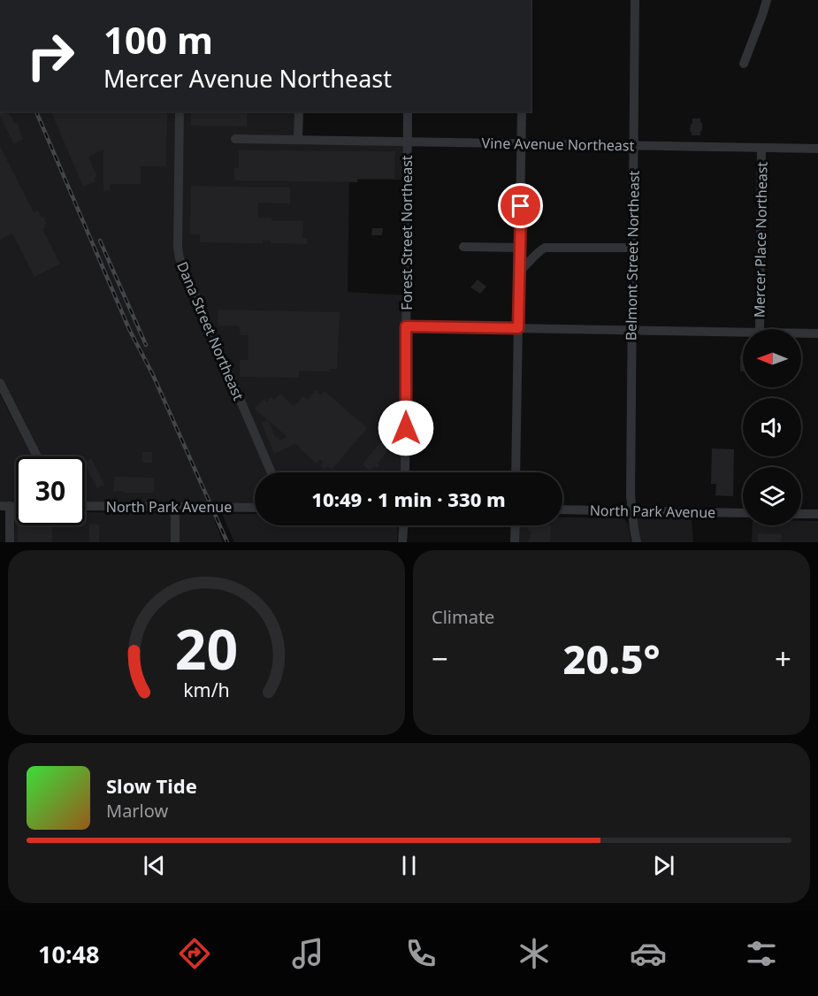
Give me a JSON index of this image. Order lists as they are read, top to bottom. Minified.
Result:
{"streets":{"street":["Vine Avenue Northeast","Forest Street Northeast","Mercer Place Northeast","Belmont Street Northeast","Dana Street Northeast","North Park Avenue"]},"crossings":[["Vine Avenue Northeast","Forest Street Northeast"],["Vine Avenue Northeast","Mercer Place Northeast"],["Vine Avenue Northeast","Belmont Street Northeast"],["Belmont Street Northeast","North Park Avenue"]],"north":"left","page":{"turn":["100 m","Mercer Avenue Northeast"],"limit":"30","trip":"10:49 · 1 min · 330 m","tile":"Climate","heat":["−","20.5°","+"],"song":["Slow Tide","Marlow"],"tabs":"10:48","gauge":["20","km/h"]}}
